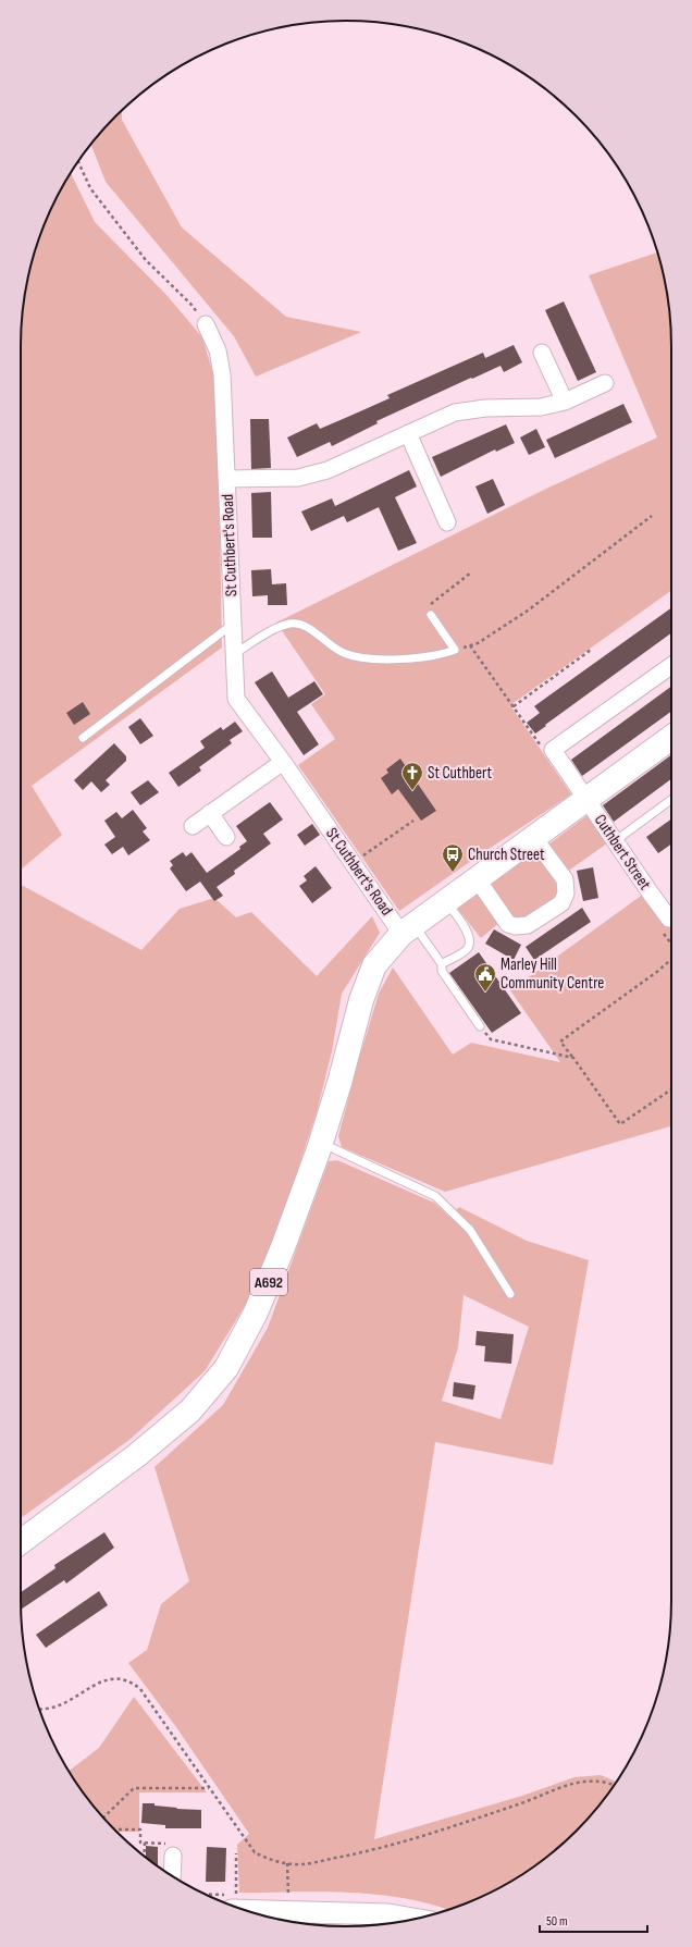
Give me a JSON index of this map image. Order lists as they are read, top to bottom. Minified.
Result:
{"streets":{"highway":["A692"],"street":["St Cuthbert's Road","Cuthbert Street"]},"crossings":[["St Cuthbert's Road","A692"],["Cuthbert Street","A692"]],"places":{"church":["St Cuthbert"],"bus stop":["Church Street"],"public building":["Marley Hill Community Centre"]},"scale_bar":"50 m"}
